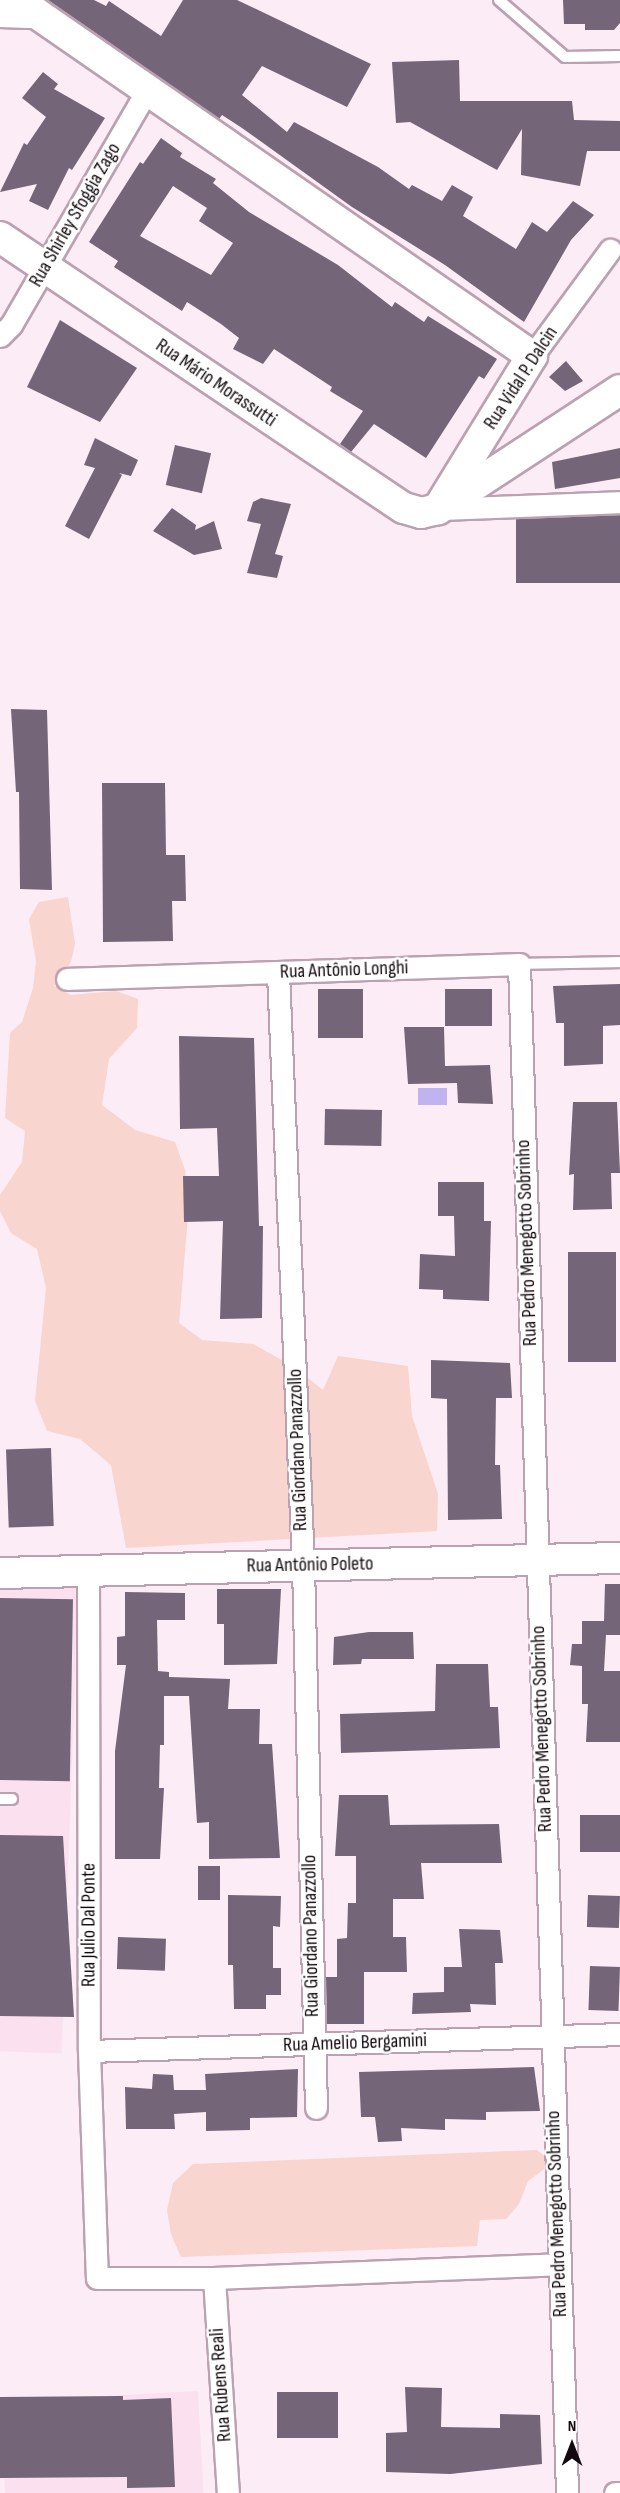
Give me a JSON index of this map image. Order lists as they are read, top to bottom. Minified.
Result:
{"streets":{"street":["Rua Shirley Sfoggia Zago","Rua Vidal P. Dalcin","Rua Mário Morassutti","Rua Antônio Longhi","Rua Pedro Menegotto Sobrinho","Rua Giordano Panazzollo","Rua Antônio Poleto","Rua Julio Dal Ponte","Rua Amelio Bergamini","Rua Rubens Reali"]},"crossings":[["Rua Shirley Sfoggia Zago","Rua Mário Morassutti"],["Rua Vidal P. Dalcin","Rua Mário Morassutti"],["Rua Antônio Longhi","Rua Pedro Menegotto Sobrinho"],["Rua Antônio Longhi","Rua Giordano Panazzollo"],["Rua Pedro Menegotto Sobrinho","Rua Antônio Poleto"],["Rua Pedro Menegotto Sobrinho","Rua Amelio Bergamini"],["Rua Giordano Panazzollo","Rua Antônio Poleto"],["Rua Giordano Panazzollo","Rua Amelio Bergamini"],["Rua Antônio Poleto","Rua Julio Dal Ponte"],["Rua Julio Dal Ponte","Rua Amelio Bergamini"],["Rua Julio Dal Ponte","Rua Rubens Reali"]],"north":"top"}
